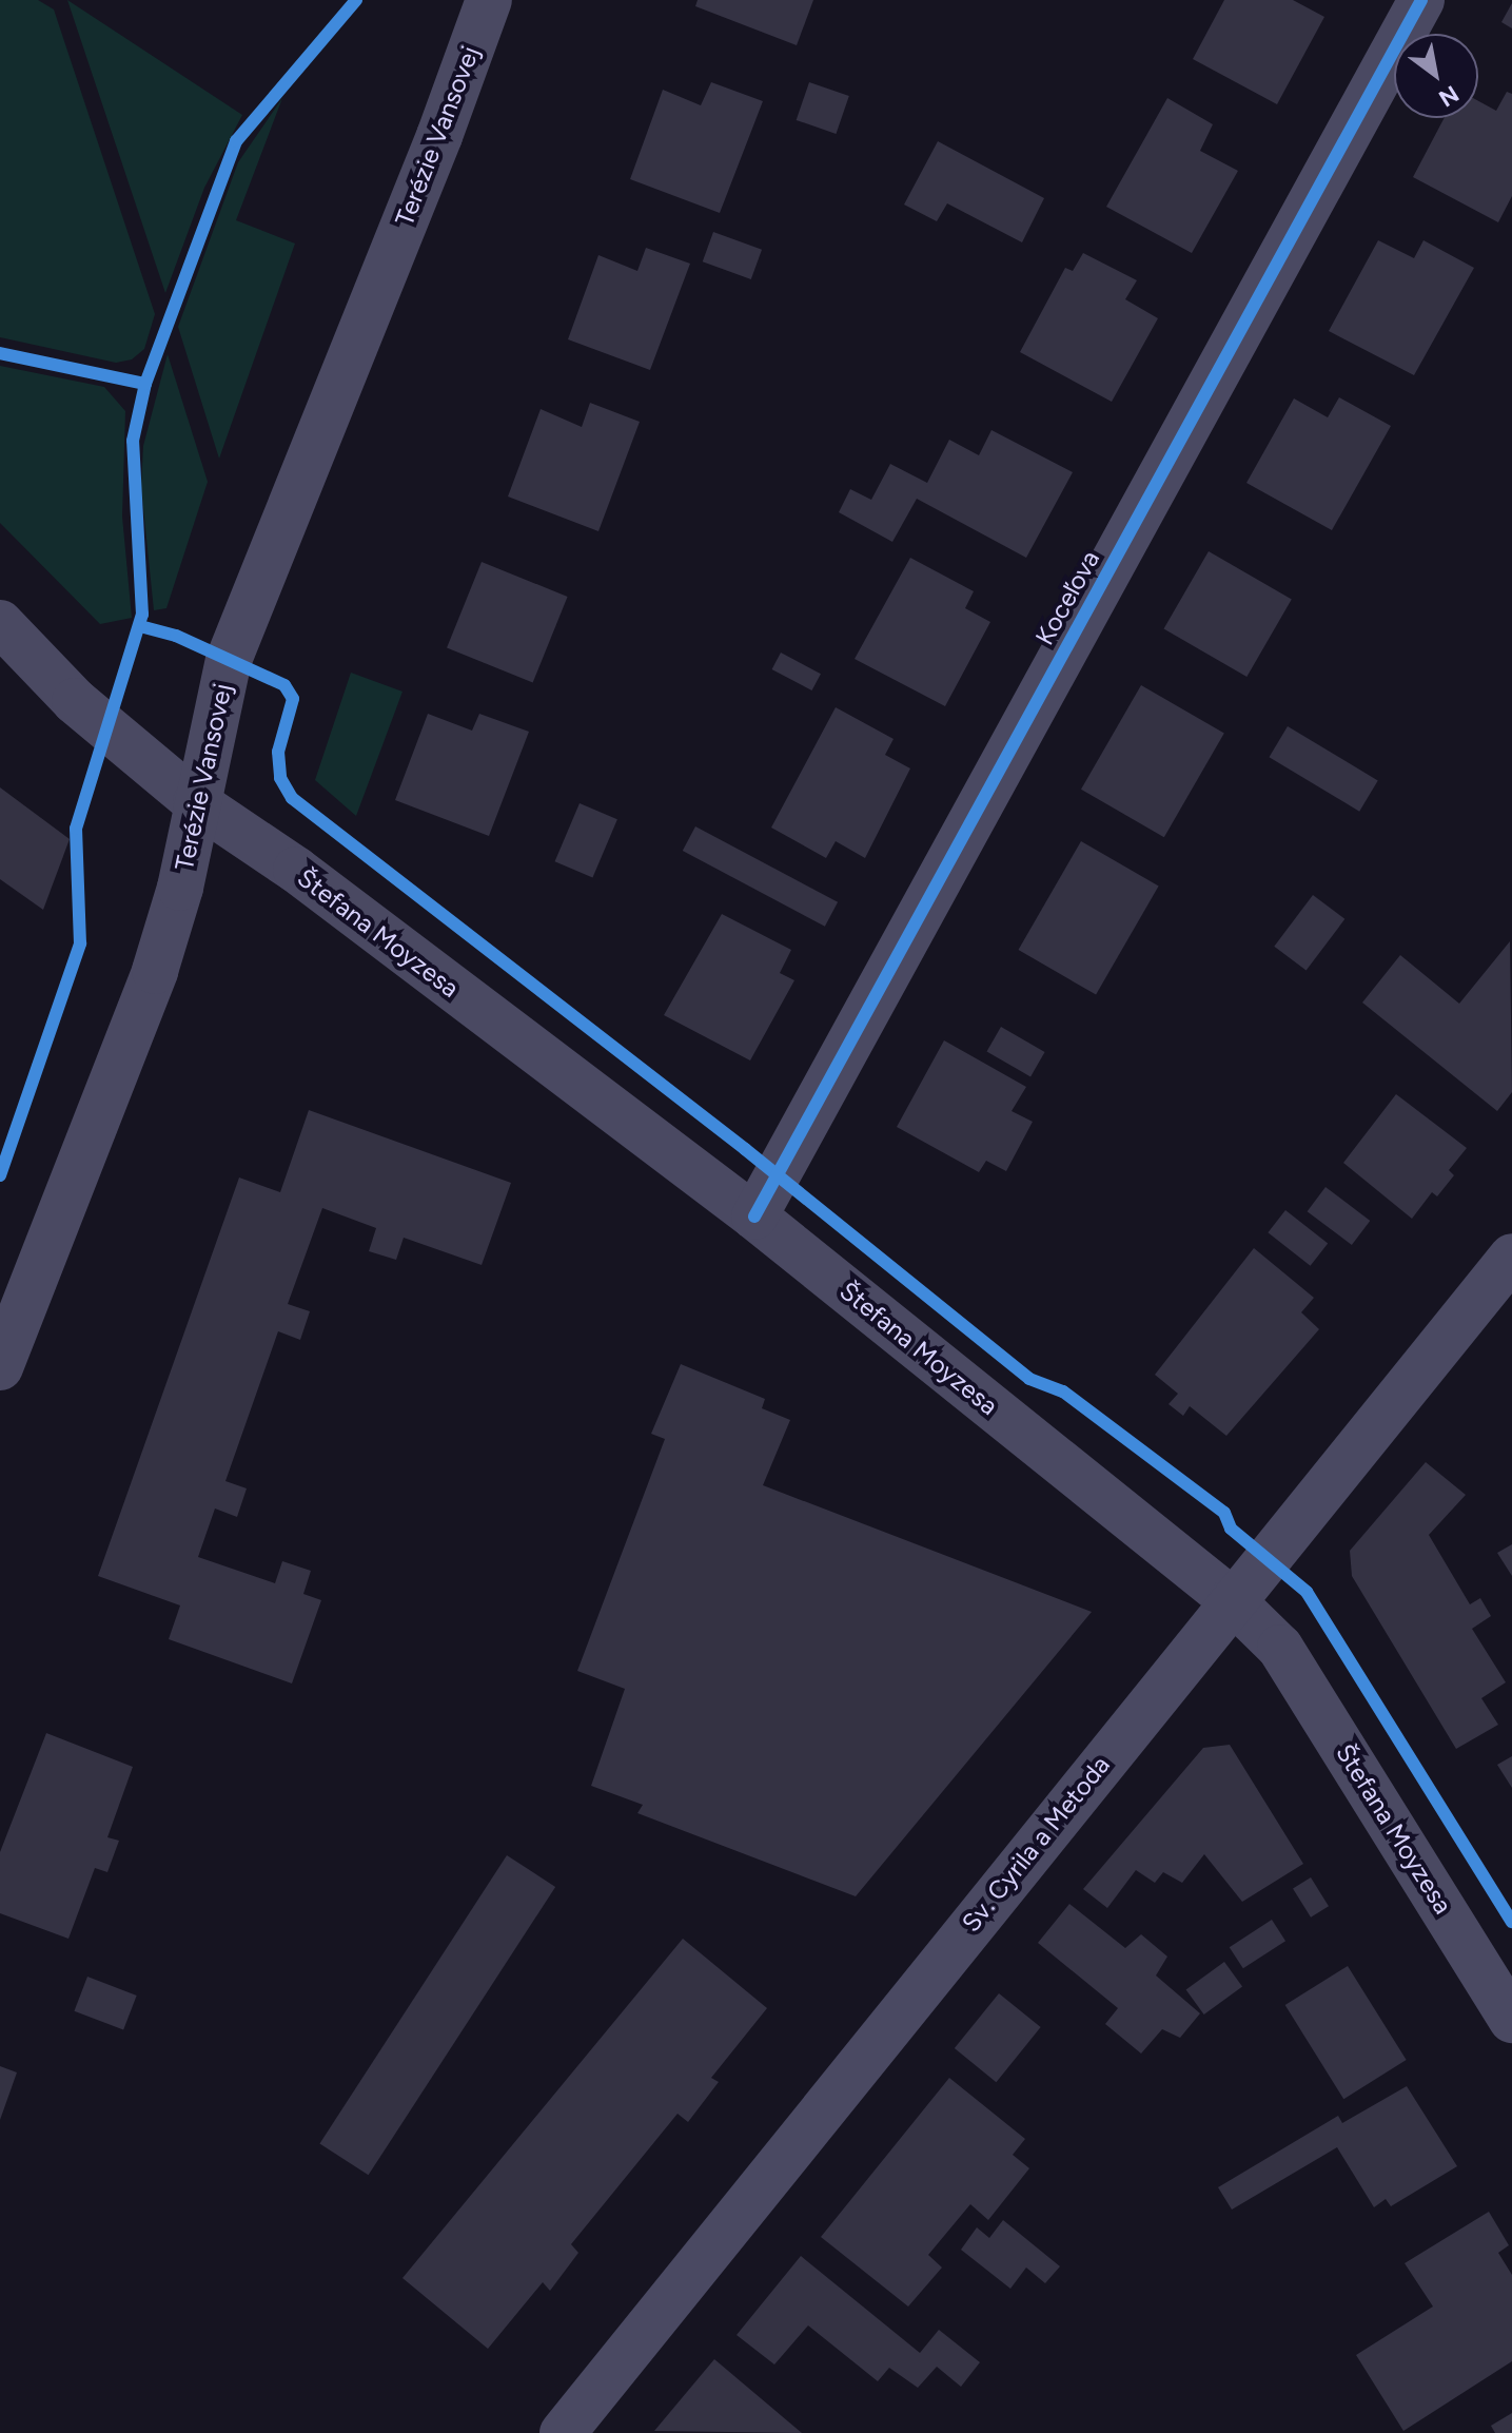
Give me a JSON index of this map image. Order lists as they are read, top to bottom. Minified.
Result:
{"streets":{"street":["Terézie Vansovej","Koceľova","Štefana Moyzesa","Sv. Cyrila a Metoda"]},"crossings":[["Terézie Vansovej","Štefana Moyzesa"],["Koceľova","Štefana Moyzesa"],["Štefana Moyzesa","Sv. Cyrila a Metoda"]],"north":"bottom right"}
